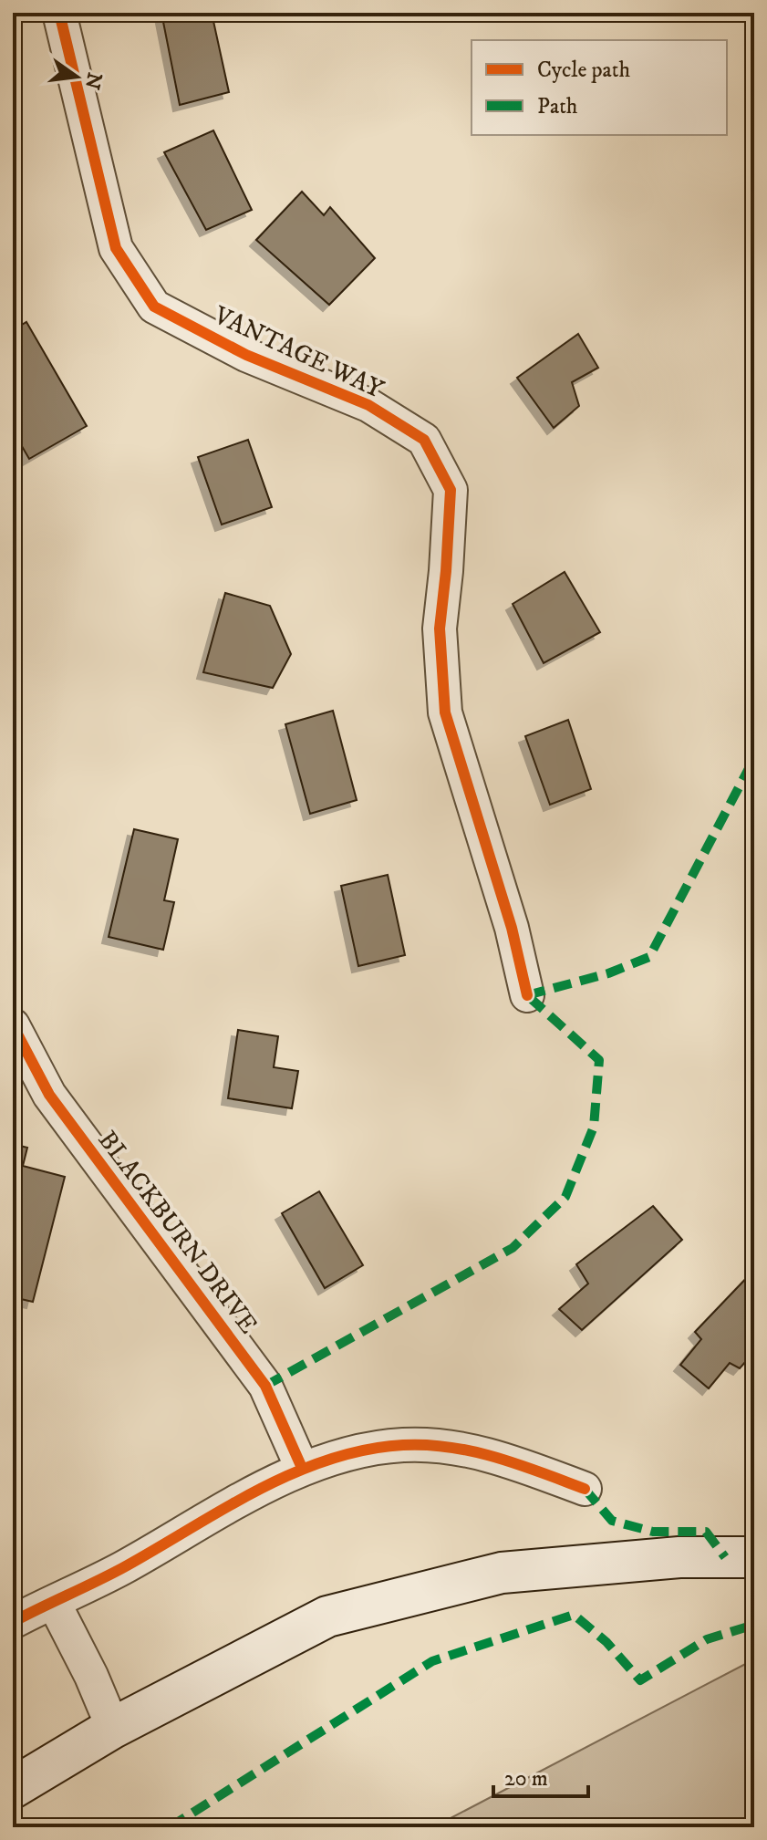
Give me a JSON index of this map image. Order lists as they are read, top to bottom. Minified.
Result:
{"streets":{"street":["VANTAGE WAY","BLACKBURN DRIVE"]},"legend":["Cycle path","Path"],"scale_bar":"20 m","north":"right"}
